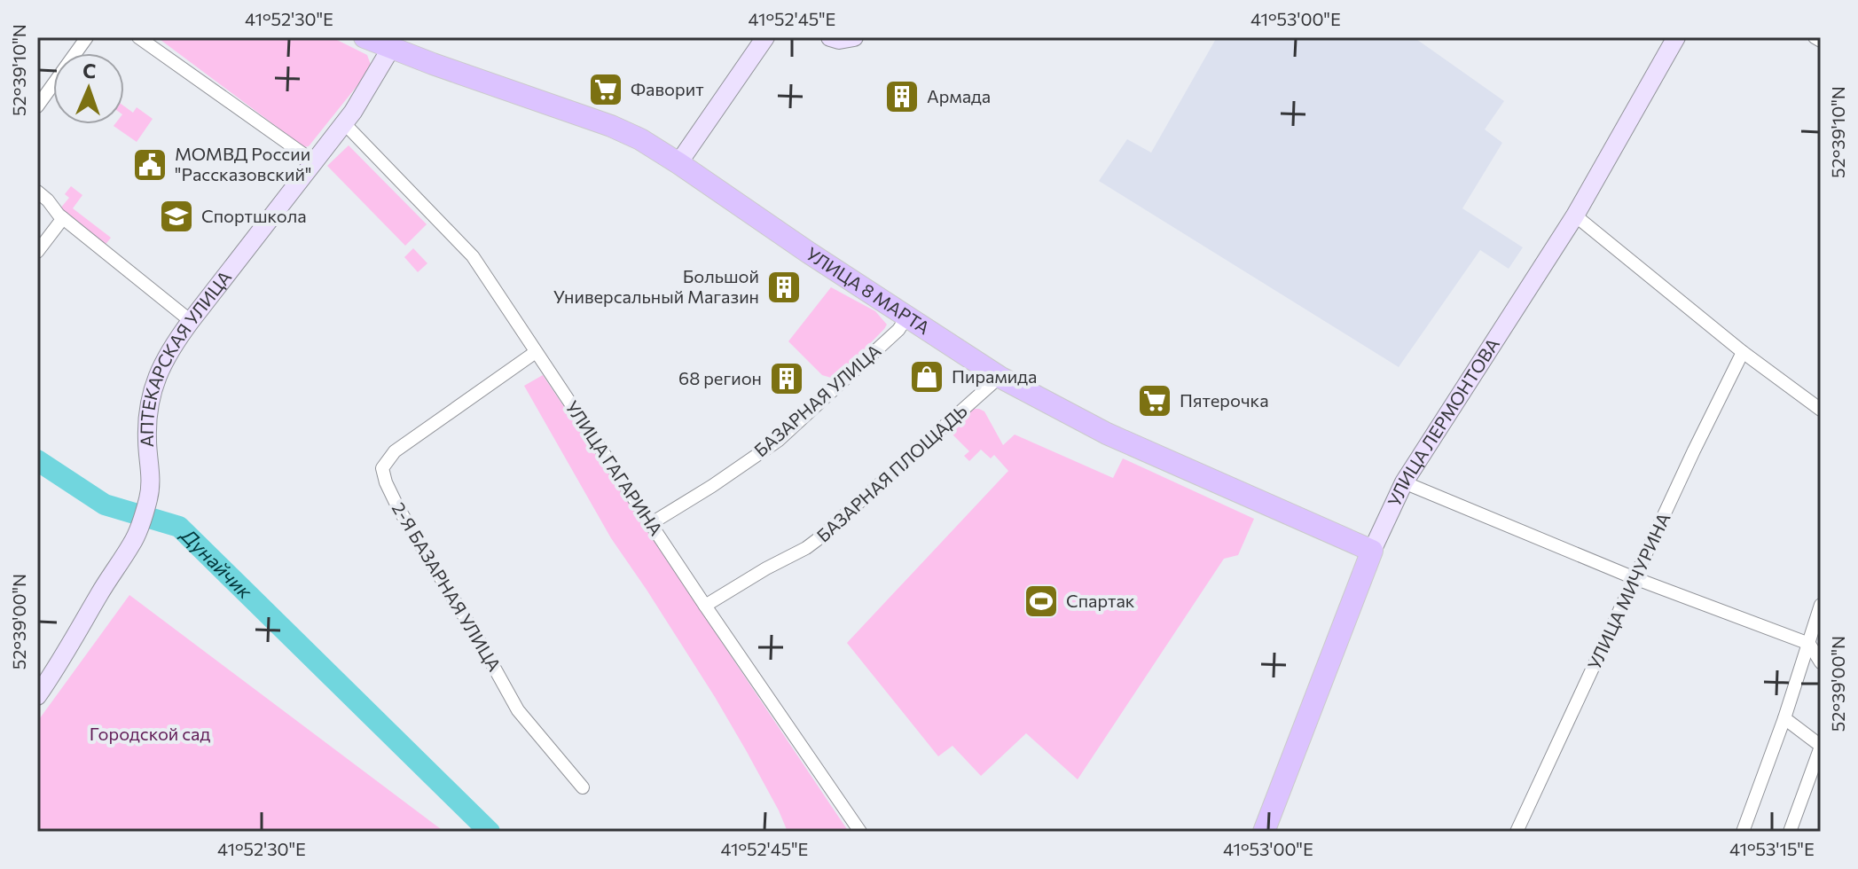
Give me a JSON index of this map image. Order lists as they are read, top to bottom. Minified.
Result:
{"streets":{"main road":["УЛИЦА 8 МАРТА","УЛИЦА ЛЕРМОНТОВА"],"street":["АПТЕКАРСКАЯ УЛИЦА","БАЗАРНАЯ УЛИЦА","УЛИЦА ГАГАРИНА","БАЗАРНАЯ ПЛОЩАДЬ","2-Я БАЗАРНАЯ УЛИЦА","УЛИЦА МИЧУРИНА"]},"crossings":[["УЛИЦА 8 МАРТА","АПТЕКАРСКАЯ УЛИЦА"],["УЛИЦА 8 МАРТА","БАЗАРНАЯ УЛИЦА"],["УЛИЦА 8 МАРТА","УЛИЦА ЛЕРМОНТОВА"],["УЛИЦА 8 МАРТА","БАЗАРНАЯ ПЛОЩАДЬ"],["АПТЕКАРСКАЯ УЛИЦА","УЛИЦА ГАГАРИНА"],["БАЗАРНАЯ УЛИЦА","УЛИЦА ГАГАРИНА"],["УЛИЦА ГАГАРИНА","БАЗАРНАЯ ПЛОЩАДЬ"],["УЛИЦА ГАГАРИНА","2-Я БАЗАРНАЯ УЛИЦА"]],"water":["Дунайчик"],"parks":["Городской сад"],"places":{"supermarket":["Фаворит","Пятерочка"],"building":["Армада","Большой Универсальный Магазин","68 регион"],"public building":["МОМВД России \"Рассказовский\""],"school or university":["Спортшкола"],"shop":["Пирамида"],"sports":["Спартак"]},"north":"top","coordinates":["41°52'30\"E","41°52'45\"E","41°53'00\"E","52°39'10\"N","52°39'00\"N","41°53'15\"E"]}
